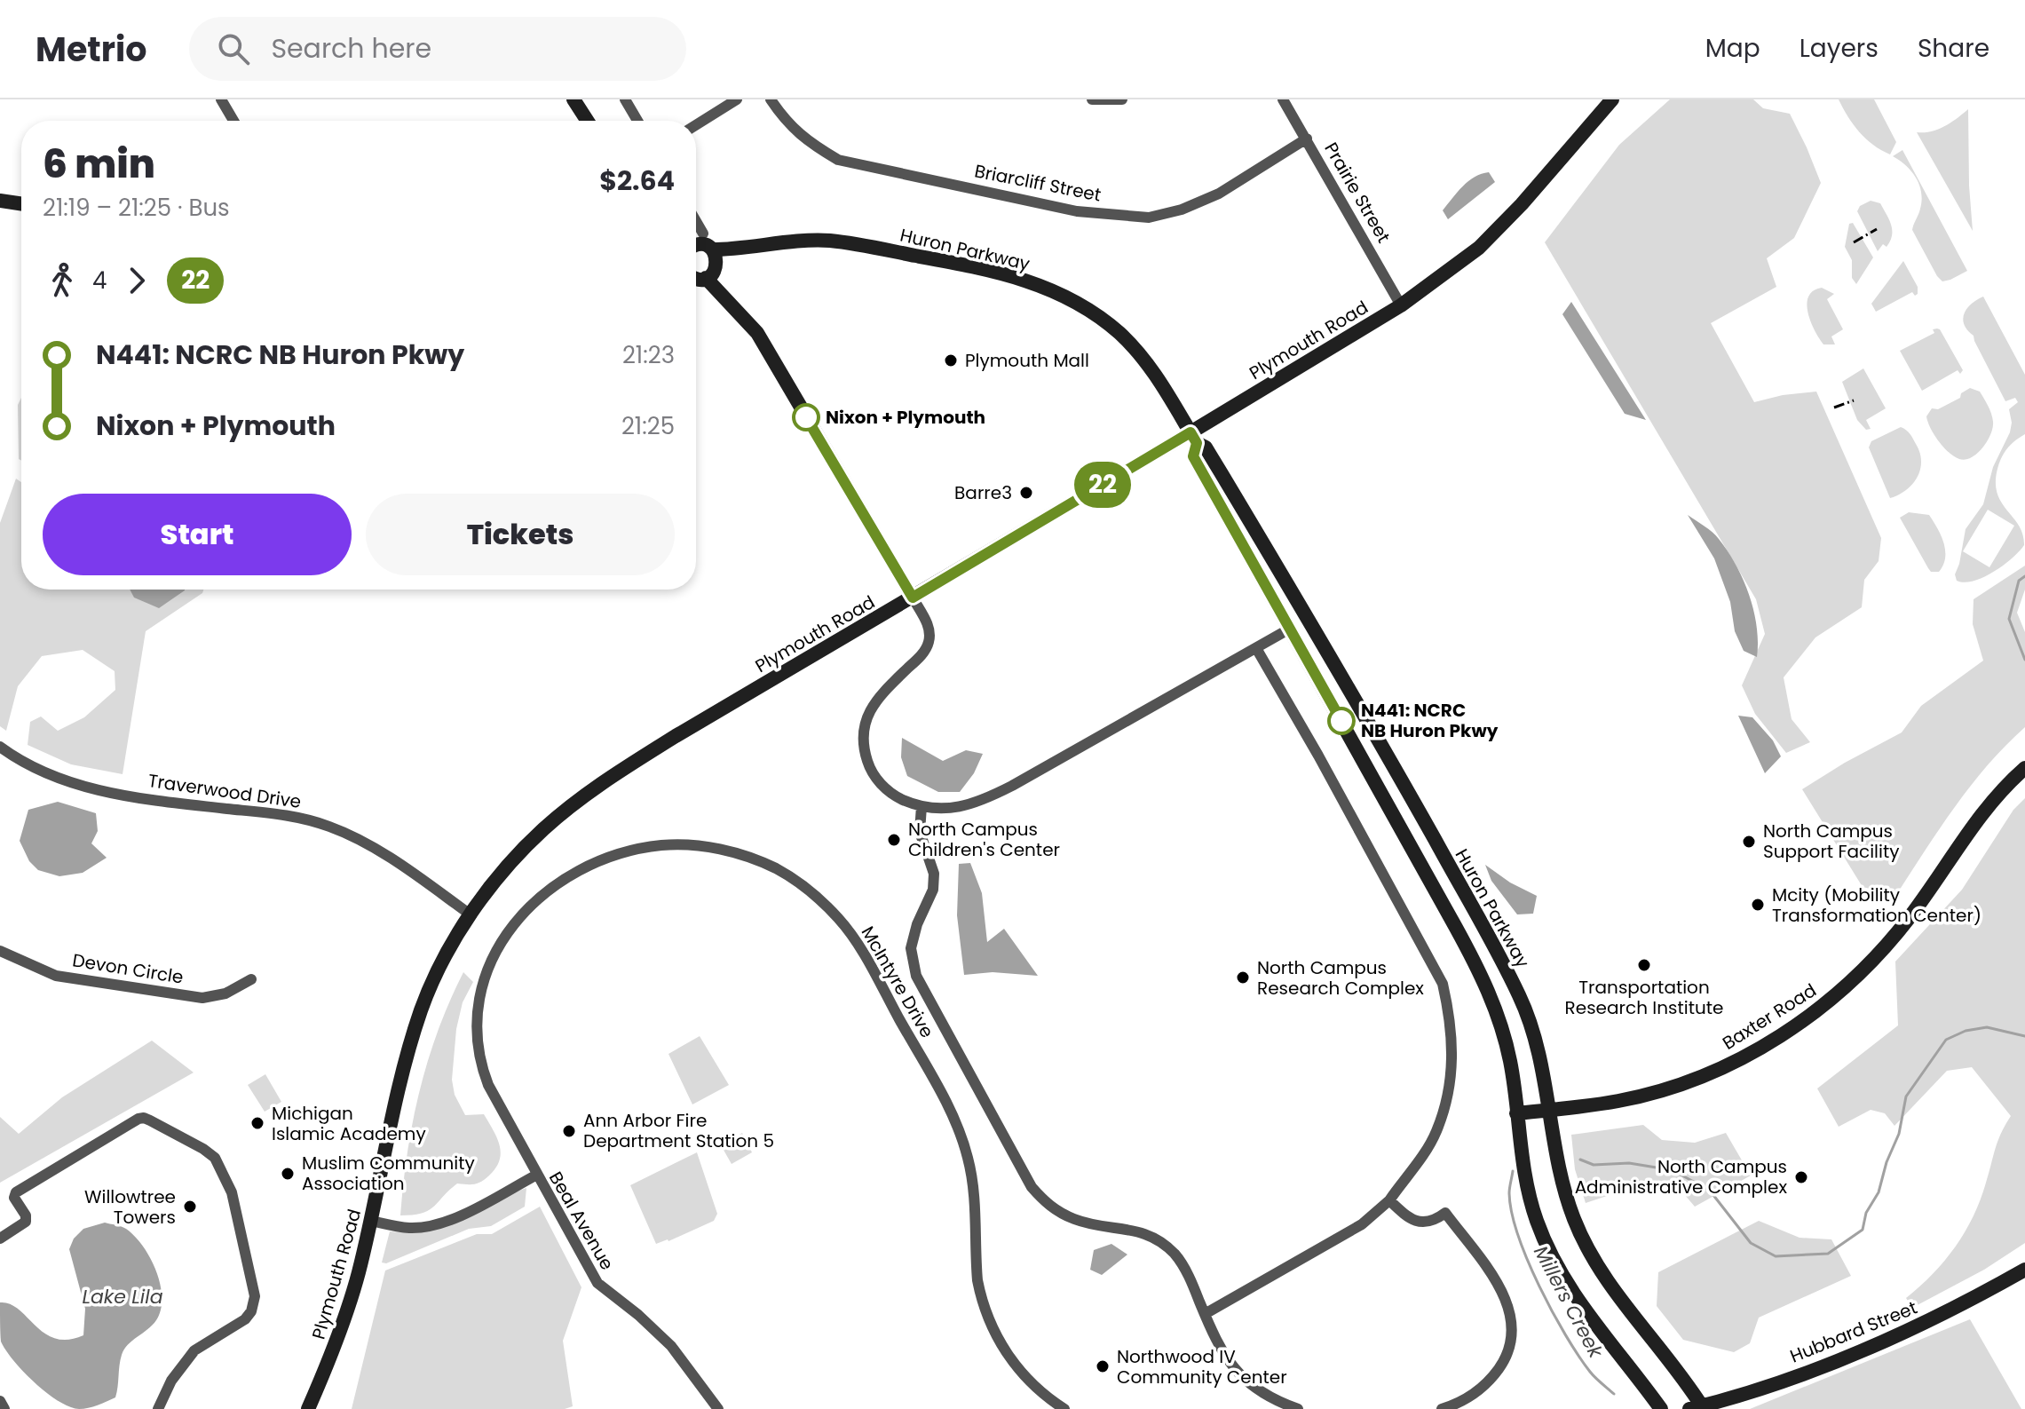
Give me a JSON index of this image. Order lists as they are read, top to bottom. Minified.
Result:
{"streets":{"main road":["Huron Parkway","Plymouth Road","Baxter Road","Hubbard Street"],"street":["Briarcliff Street","Prairie Street","Traverwood Drive","Devon Circle","McIntyre Drive","Beal Avenue"]},"crossings":[["Briarcliff Street","Prairie Street"],["Prairie Street","Plymouth Road"],["Huron Parkway","Plymouth Road"],["Huron Parkway","Baxter Road"],["Huron Parkway","Hubbard Street"],["Plymouth Road","Traverwood Drive"],["Plymouth Road","Beal Avenue"],["McIntyre Drive","Beal Avenue"]],"water":["Lake Lila","Millers Creek"],"places":["Plymouth Mall","Nixon + Plymouth","Barre3","N441: NCRC NB Huron Pkwy","North Campus Children's Center","North Campus Support Facility","Mcity (Mobility Transformation Center)","Transportation Research Institute","North Campus Research Complex","Michigan Islamic Academy","Ann Arbor Fire Department Station 5","Muslim Community Association","North Campus Administrative Complex","Willowtree Towers","Northwood IV Community Center"],"lines":["bus line 22"],"page":{"header":"Metrio","search":"Search here","nav":["Map","Layers","Share"],"on_map":"22","heading":["6 min","21:19 – 21:25 · Bus","$2.64"],"legs":["4","22"],"list":[{"name":"N441: NCRC NB Huron Pkwy","value":"21:23"},{"name":"Nixon + Plymouth","value":"21:25"}],"buttons":["Start","Tickets"]}}
